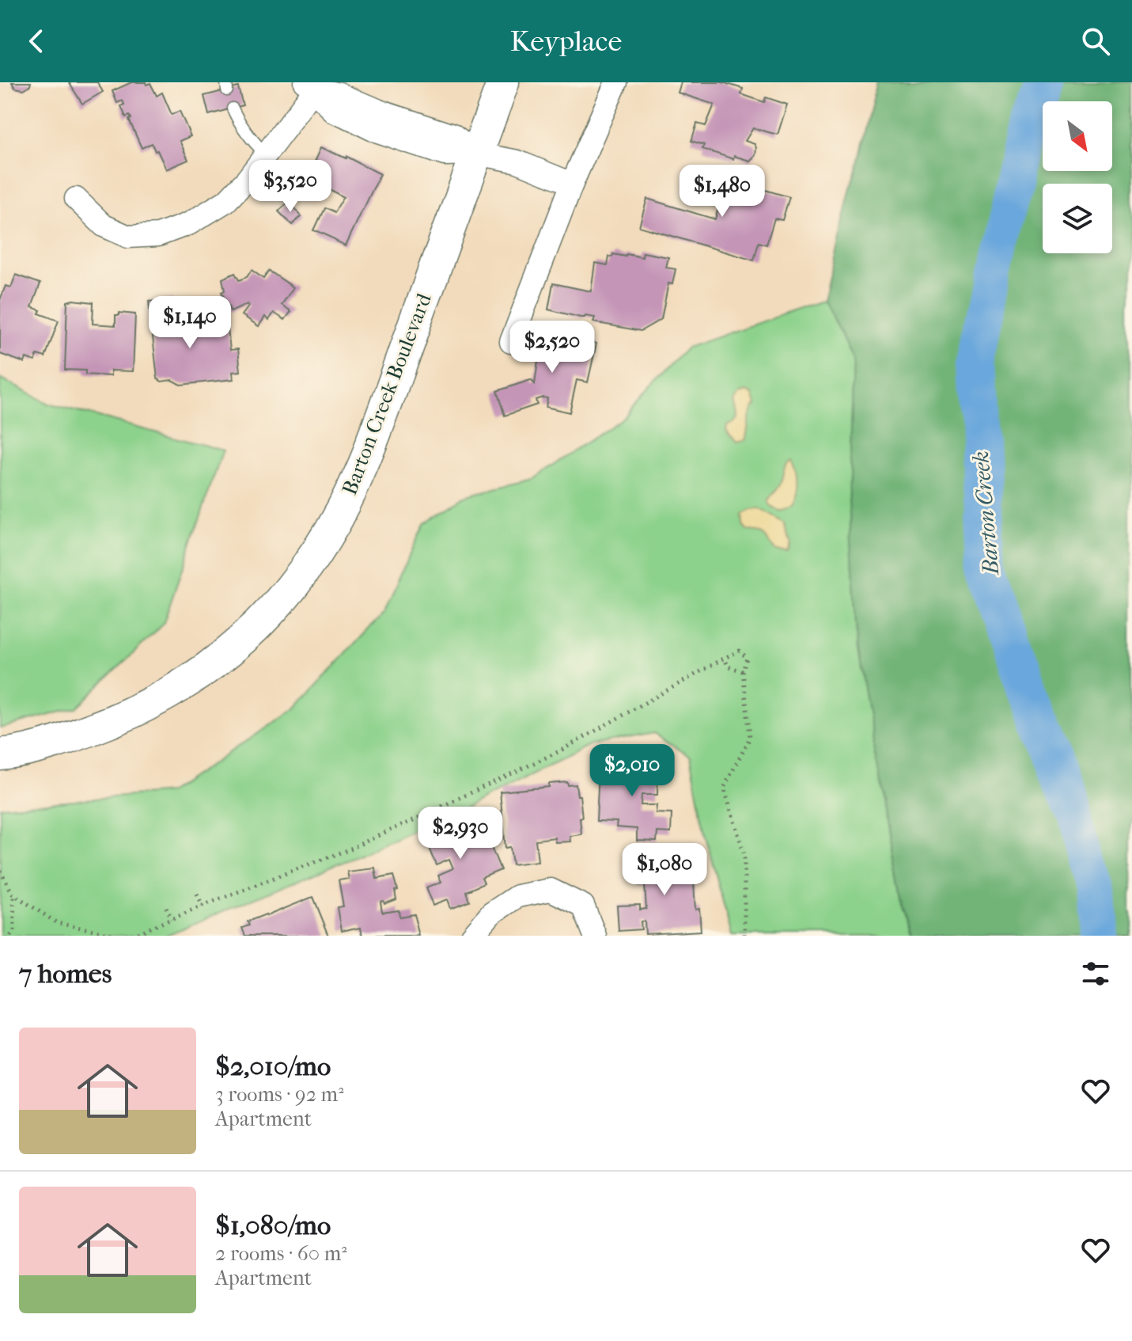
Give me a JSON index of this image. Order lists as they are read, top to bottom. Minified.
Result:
{"streets":{"street":["Barton Creek Boulevard"]},"water":["Barton Creek"],"north":"bottom right","page":{"header":"Keyplace","price":["$3,520","$1,480","$1,140","$2,520","$2,010","$2,930","$1,080"],"heading":"7 homes","list":[{"name":"$2,010/mo","note":"3 rooms · 92 m² · Apartment"},{"name":"$1,080/mo","note":"2 rooms · 60 m² · Apartment"}]}}
